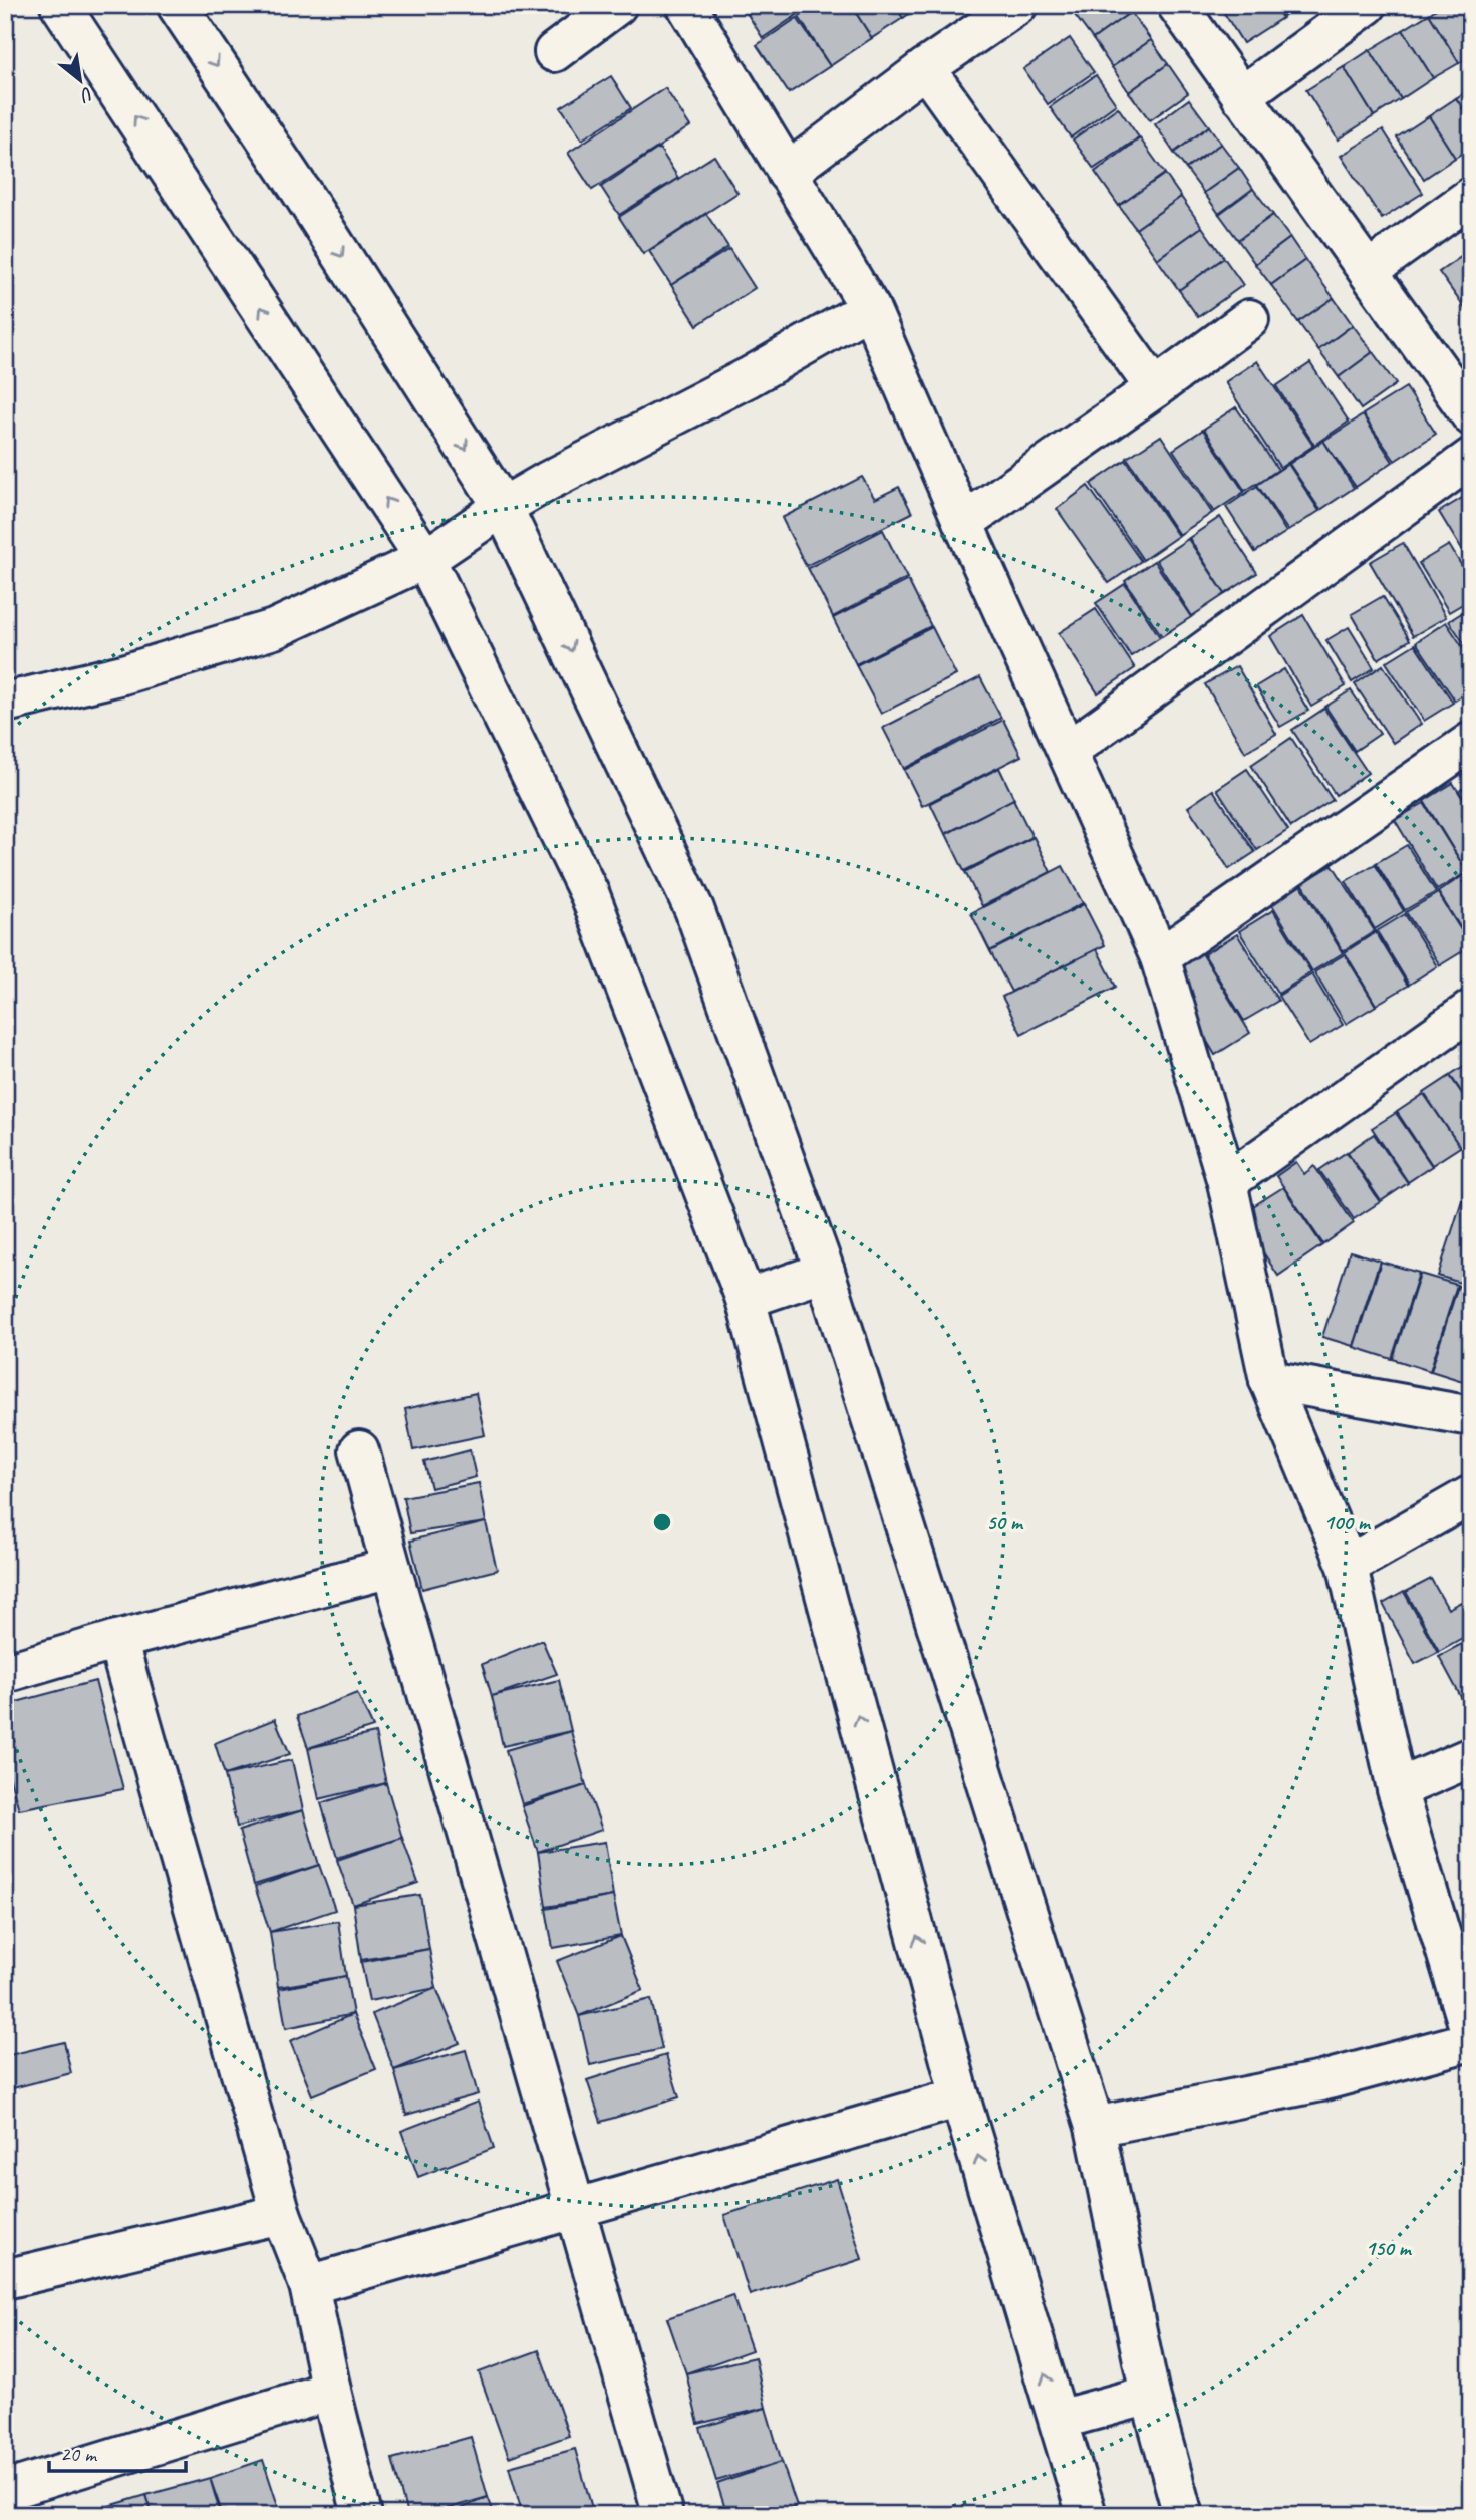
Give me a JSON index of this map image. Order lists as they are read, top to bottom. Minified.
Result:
{"scale_bar":"20 m","north":"bottom right","rings":["50 m","100 m","150 m"]}
